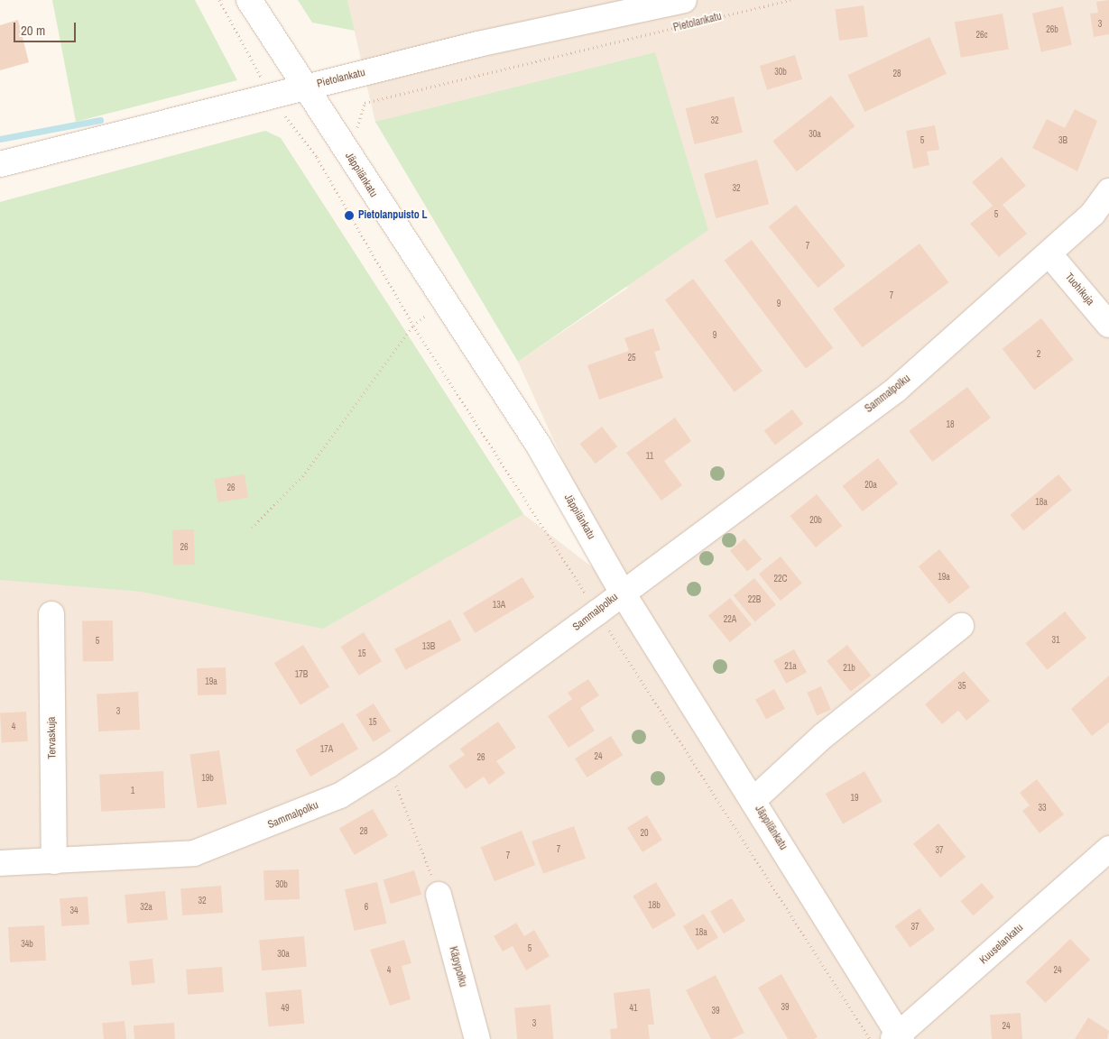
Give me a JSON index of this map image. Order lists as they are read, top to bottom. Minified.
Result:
{"streets":{"street":["Pietolankatu","Jäppilänkatu","Tuohikuja","Sammalpolku","Tervaskuja","Kuuselankatu","Käpypolku"]},"crossings":[["Pietolankatu","Jäppilänkatu"],["Jäppilänkatu","Sammalpolku"],["Jäppilänkatu","Kuuselankatu"],["Tuohikuja","Sammalpolku"],["Sammalpolku","Tervaskuja"]],"places":["Pietolanpuisto L"],"house_numbers":["3","26b","26c","30b","28","32","30a","5","3B","32","5","7","7","9","9","2","25","18","11","20a","26","18a","20b","26","19a","22C","22B","13A","22A","31","5","13B","15","21a","21b","17B","19a","35","3","15","4","17A","24","26","19b","1","19","33","28","20","7","37","7","30b","32","18b","32a","6","34","37","18a","34b","5","30a","4","24","39","49","41","39","3","24"],"scale_bar":"20 m"}
